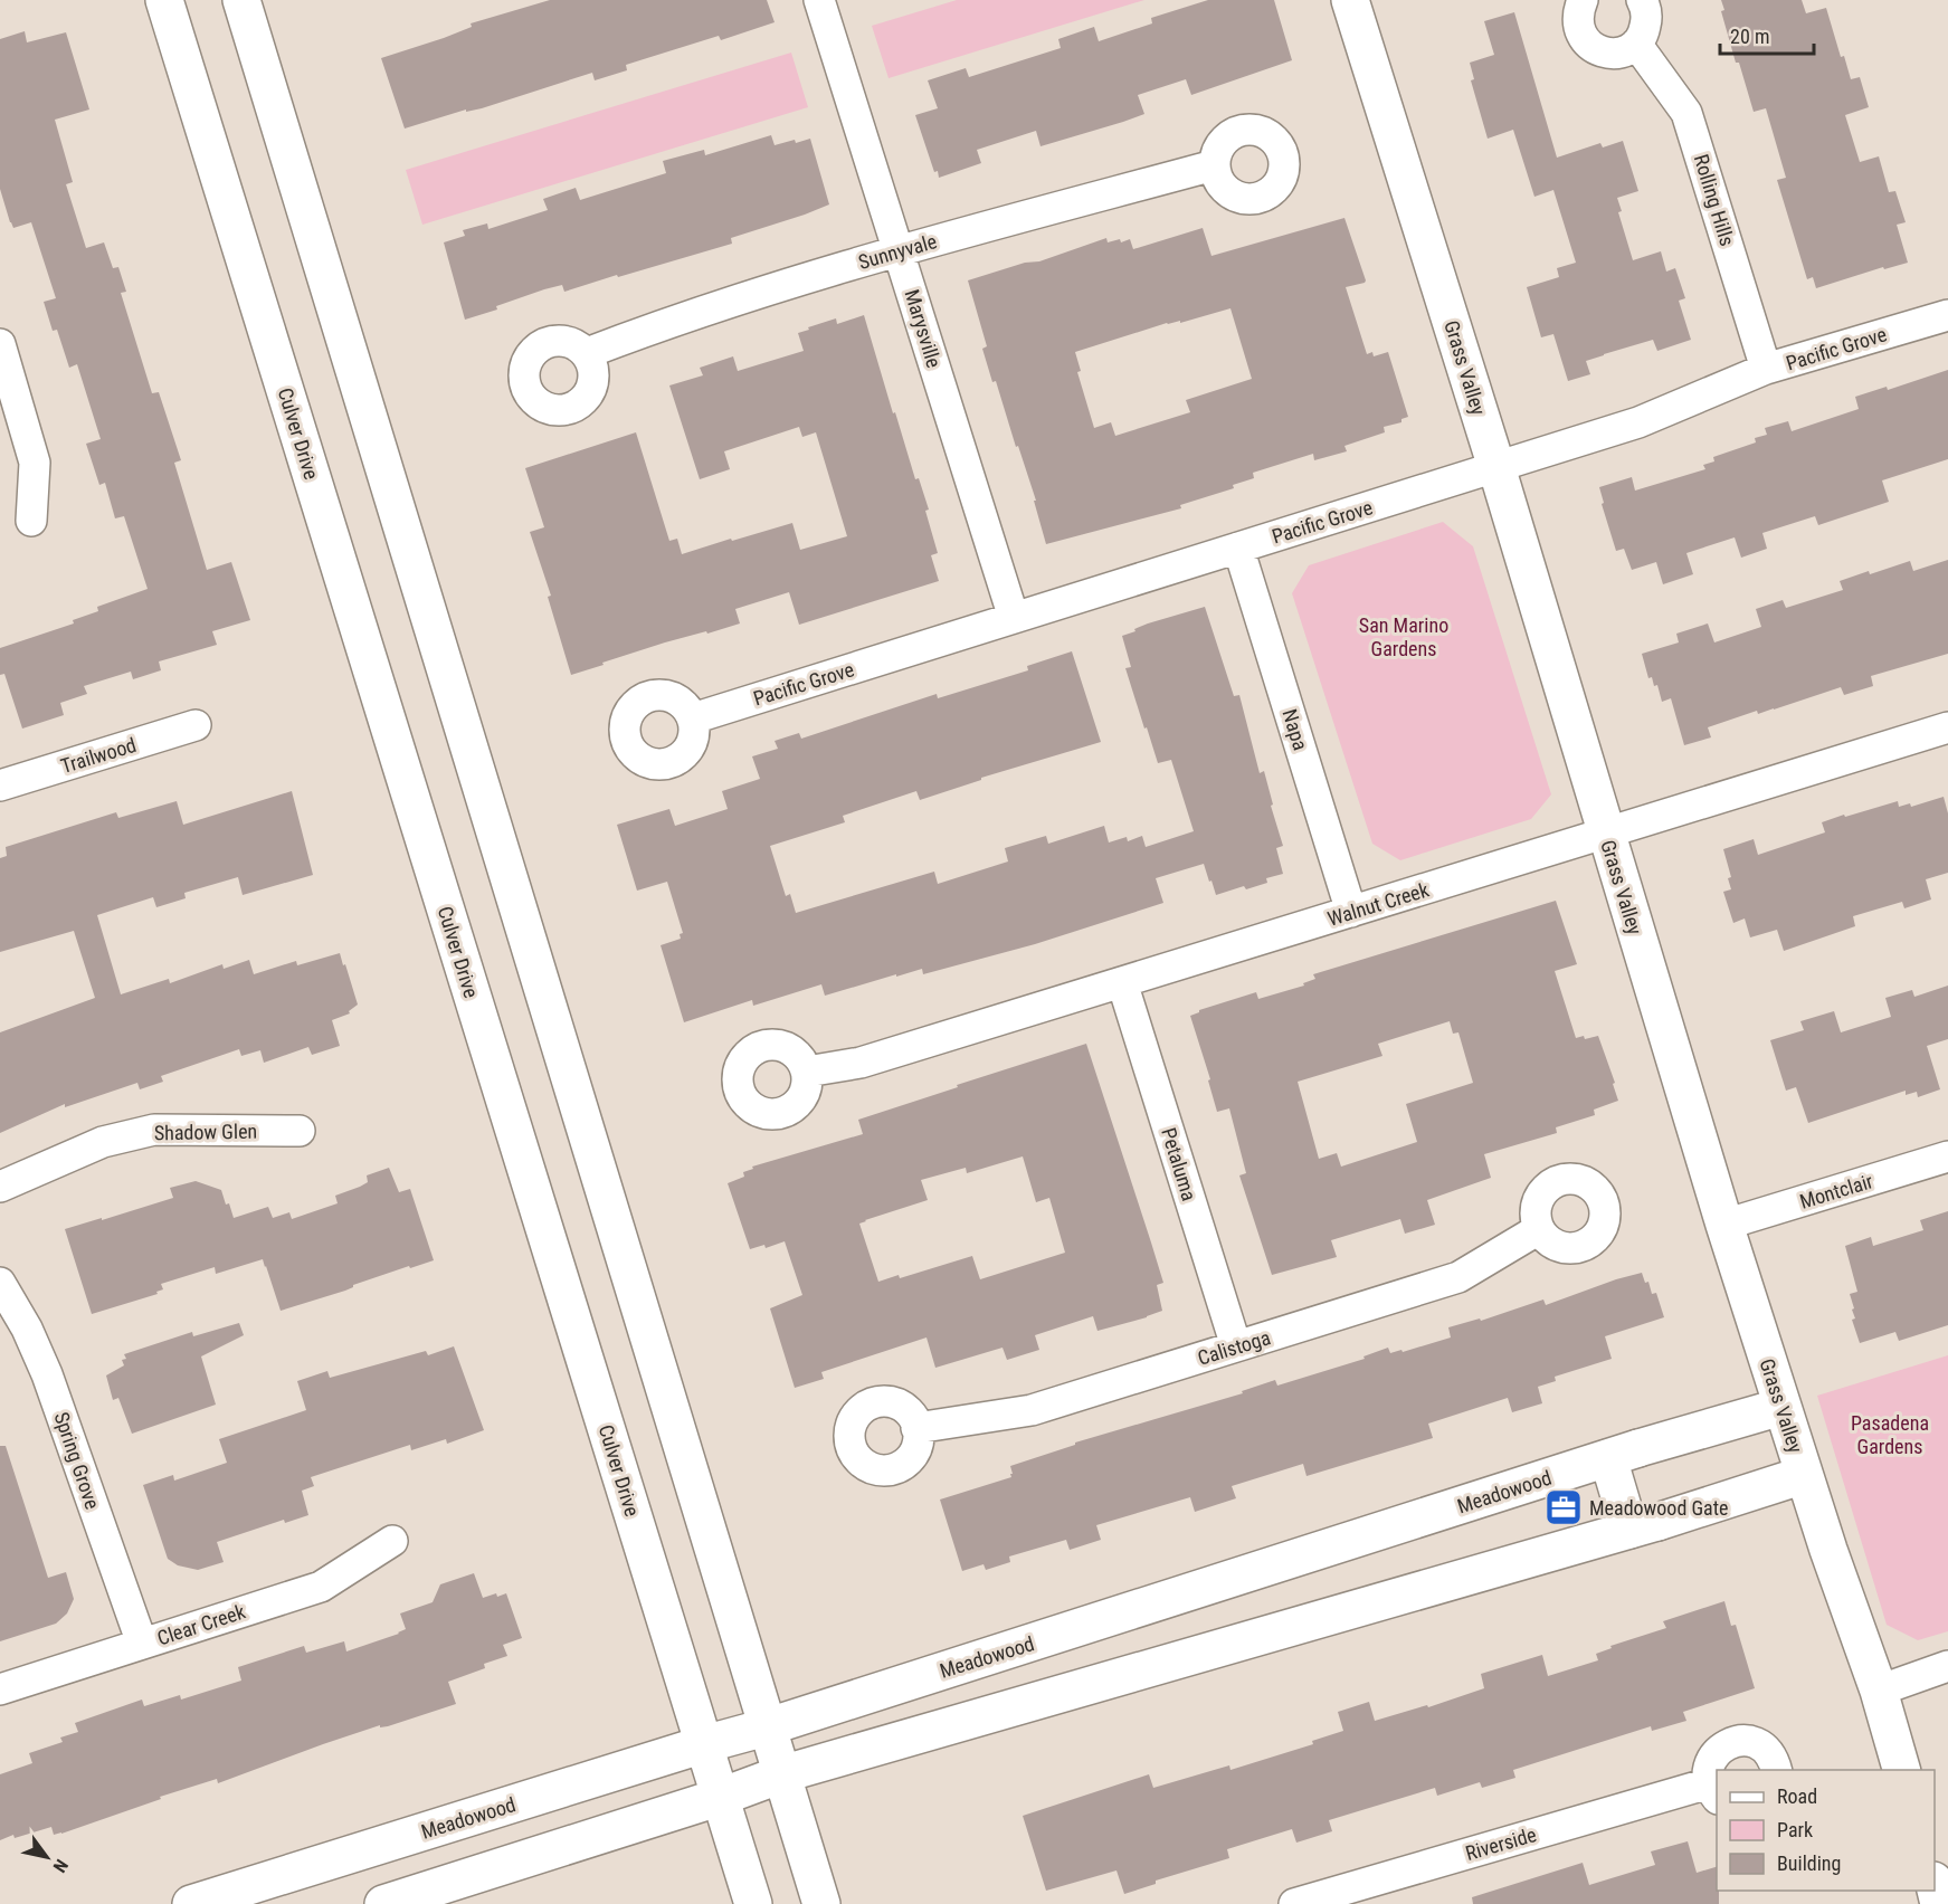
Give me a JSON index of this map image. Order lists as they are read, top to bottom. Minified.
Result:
{"streets":{"main road":["Grass Valley","Culver Drive","Meadowood"],"street":["Rolling Hills","Sunnyvale","Marysville","Pacific Grove","Napa","Trailwood","Walnut Creek","Shadow Glen","Petaluma","Montclair","Calistoga","Spring Grove","Clear Creek","Riverside"]},"crossings":[["Rolling Hills","Pacific Grove"],["Sunnyvale","Marysville"],["Marysville","Pacific Grove"],["Pacific Grove","Grass Valley"],["Pacific Grove","Napa"],["Grass Valley","Walnut Creek"],["Grass Valley","Montclair"],["Grass Valley","Meadowood"],["Culver Drive","Meadowood"],["Napa","Walnut Creek"],["Walnut Creek","Petaluma"],["Petaluma","Calistoga"],["Spring Grove","Clear Creek"]],"parks":["San Marino Gardens","Pasadena Gardens"],"places":{"office":["Meadowood Gate"]},"legend":["Road","Park","Building"],"scale_bar":"20 m","north":"bottom right"}
